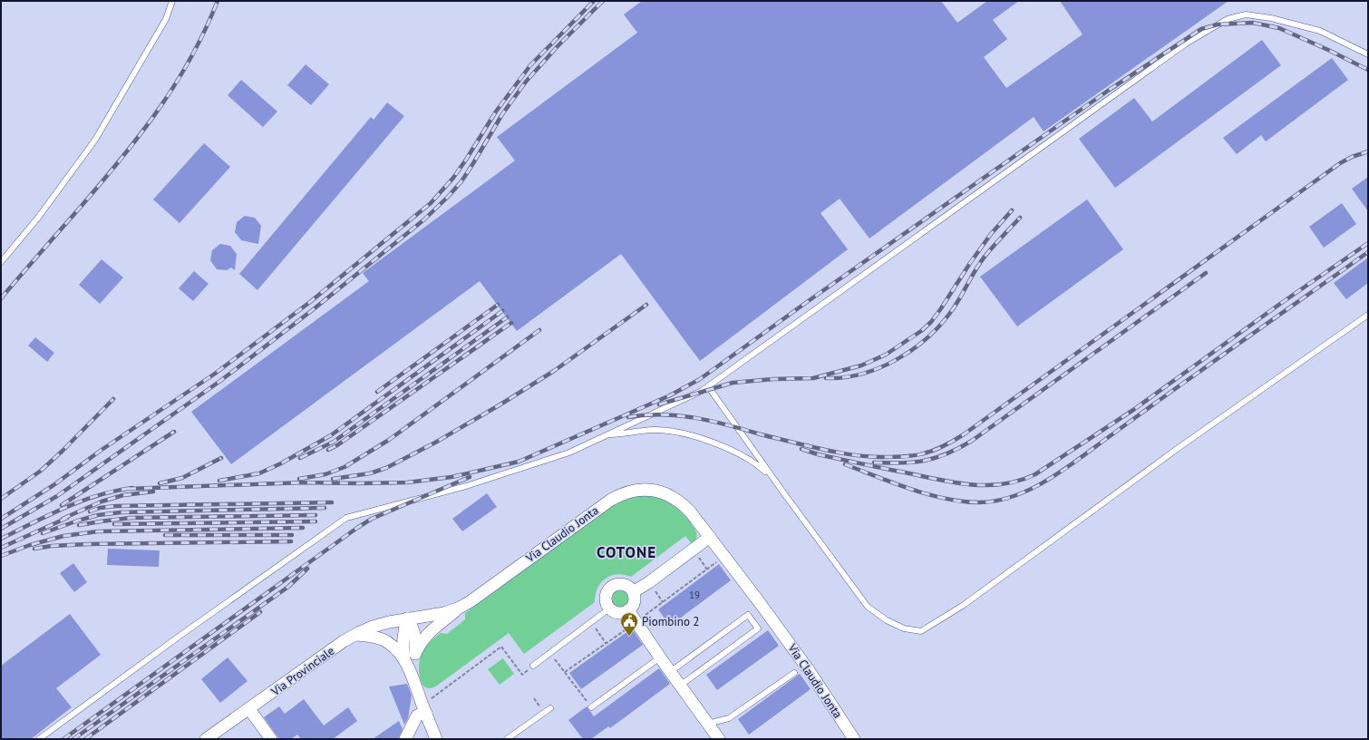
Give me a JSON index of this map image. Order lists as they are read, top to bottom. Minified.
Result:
{"streets":{"street":["Via Claudio Jonta","Via Provinciale"]},"crossings":[["Via Claudio Jonta","Via Provinciale"]],"districts":["COTONE"],"places":{"public building":["Piombino 2"]},"house_numbers":["19"]}
